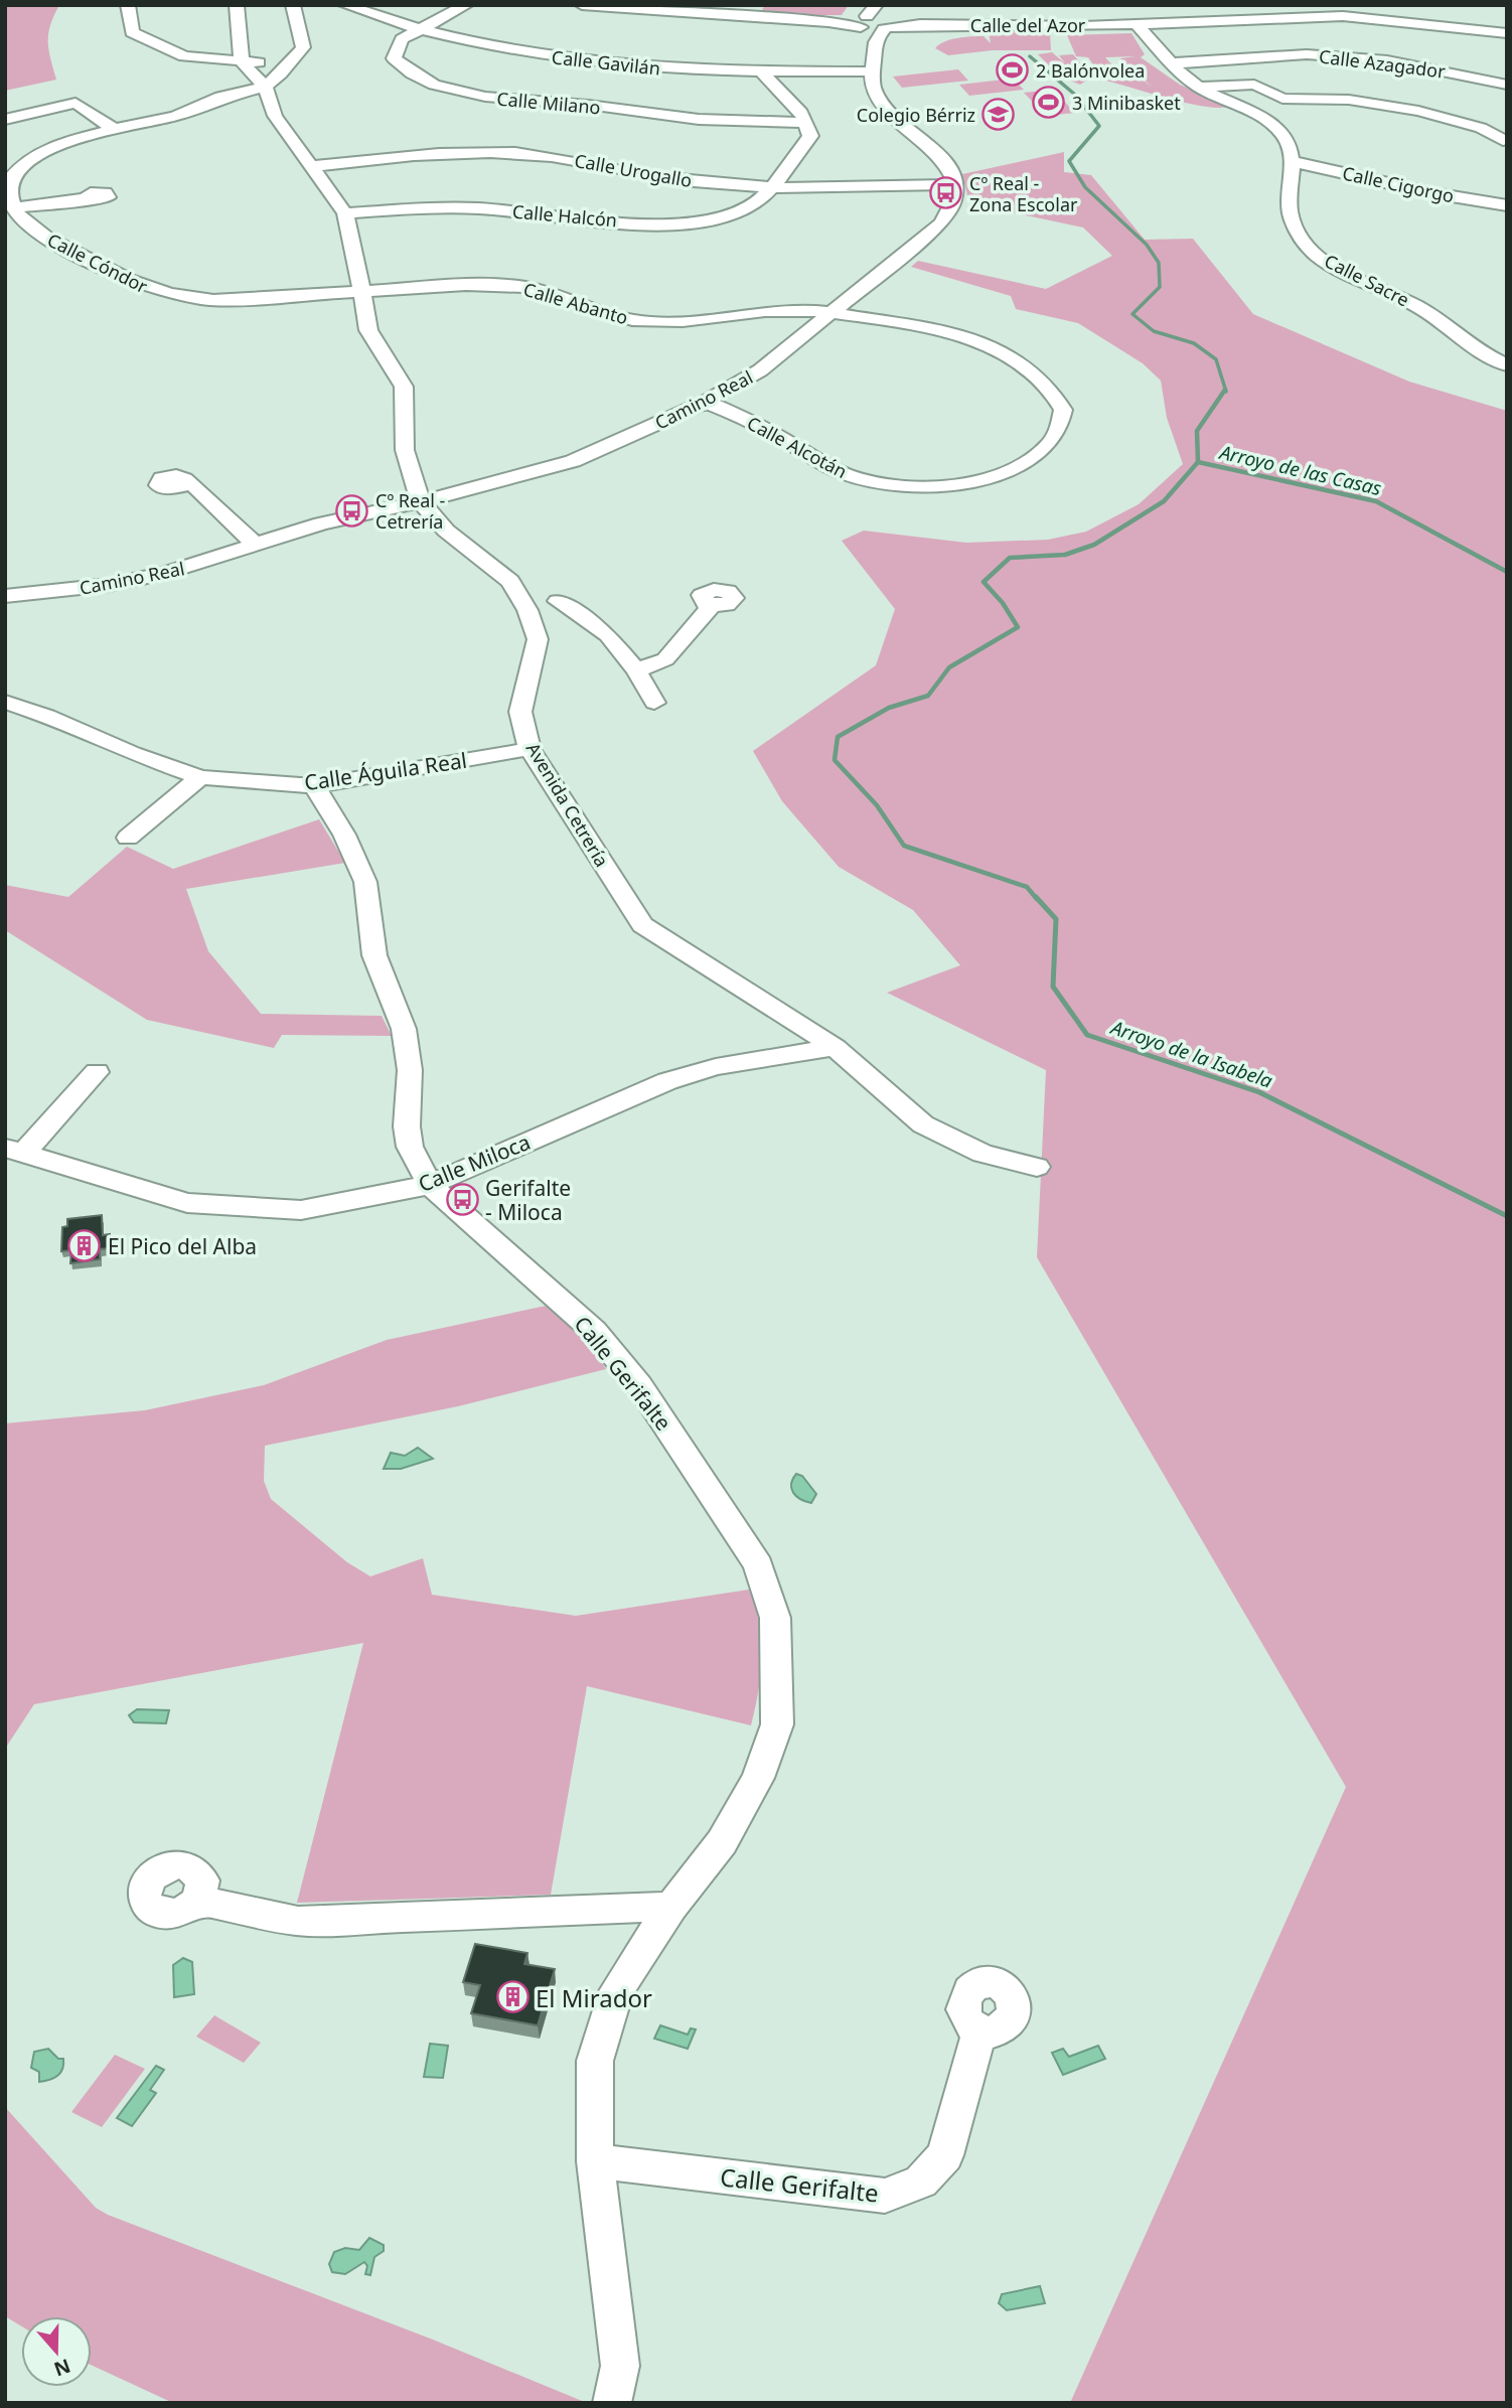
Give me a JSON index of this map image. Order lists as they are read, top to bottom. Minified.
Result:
{"streets":{"street":["Calle del Azor","Calle Gavilán","Calle Azagador","Calle Milano","Calle Urogallo","Calle Cigorgo","Calle Halcón","Calle Cóndor","Calle Sacre","Calle Abanto","Camino Real","Calle Alcotán","Calle Águila Real","Avenida Cetrería","Calle Miloca","Calle Gerifalte"]},"crossings":[["Calle del Azor","Calle Azagador"],["Calle del Azor","Calle Sacre"],["Calle Gavilán","Calle Milano"],["Calle Azagador","Calle Sacre"],["Calle Urogallo","Calle Halcón"],["Calle Urogallo","Camino Real"],["Calle Urogallo","Avenida Cetrería"],["Calle Cigorgo","Calle Sacre"],["Calle Halcón","Avenida Cetrería"],["Calle Cóndor","Calle Abanto"],["Calle Cóndor","Avenida Cetrería"],["Calle Abanto","Camino Real"],["Calle Abanto","Calle Alcotán"],["Calle Abanto","Avenida Cetrería"],["Camino Real","Calle Alcotán"],["Camino Real","Avenida Cetrería"],["Calle Águila Real","Avenida Cetrería"],["Calle Águila Real","Calle Gerifalte"],["Avenida Cetrería","Calle Miloca"],["Calle Miloca","Calle Gerifalte"]],"water":["Arroyo de las Casas","Arroyo de la Isabela"],"places":{"sports":["2 Balónvolea","3 Minibasket"],"school or university":["Colegio Bérriz"],"bus stop":["Cº Real - Zona Escolar","Cº Real - Cetrería","Gerifalte - Miloca"],"building":["El Pico del Alba","El Mirador"]},"north":"bottom"}
